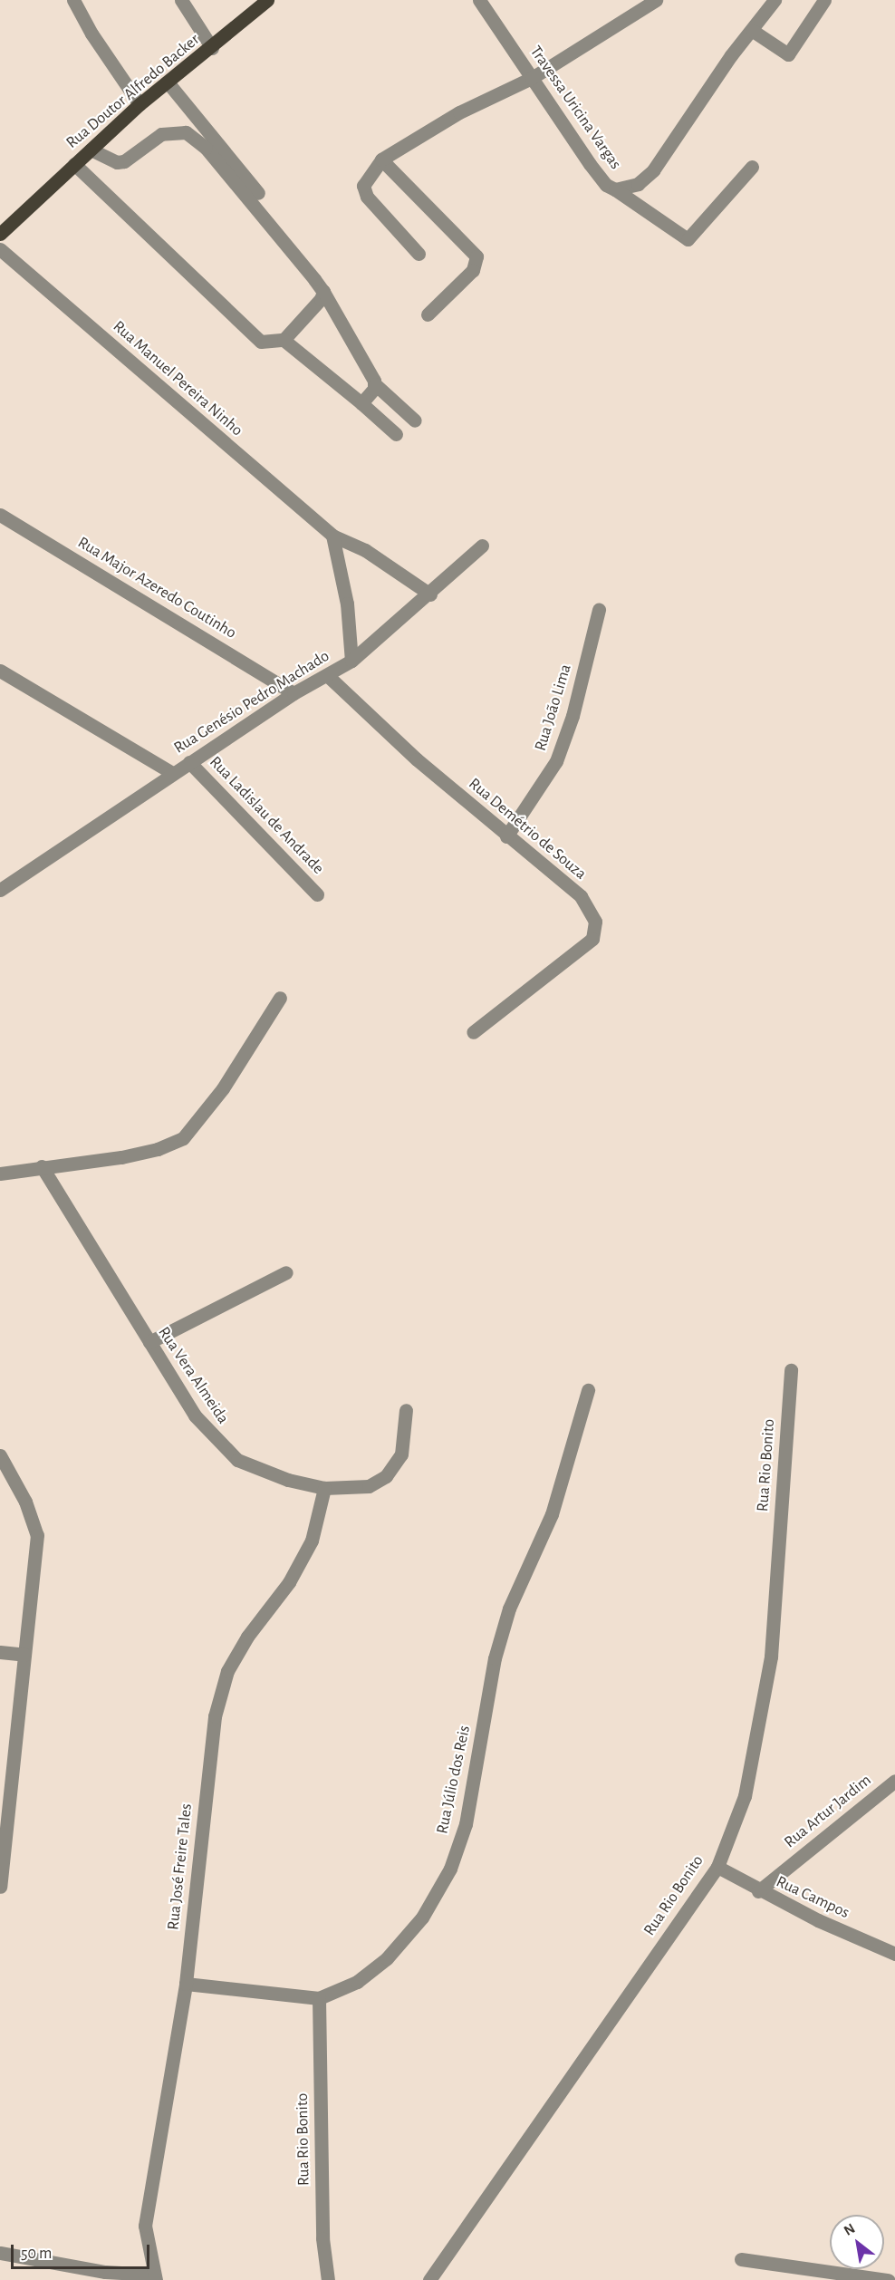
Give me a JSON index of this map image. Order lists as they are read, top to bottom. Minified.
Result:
{"streets":{"main road":["Rua Doutor Alfredo Backer"],"street":["Travessa Uricina Vargas","Rua Manuel Pereira Ninho","Rua Major Azeredo Coutinho","Rua Genésio Pedro Machado","Rua João Lima","Rua Ladislau de Andrade","Rua Demétrio de Souza","Rua Vera Almeida","Rua Rio Bonito","Rua Júlio dos Reis","Rua Artur Jardim","Rua José Freire Tales","Rua Campos"]},"crossings":[["Rua Manuel Pereira Ninho","Rua Genésio Pedro Machado"],["Rua Major Azeredo Coutinho","Rua Genésio Pedro Machado"],["Rua Genésio Pedro Machado","Rua Ladislau de Andrade"],["Rua Genésio Pedro Machado","Rua Demétrio de Souza"],["Rua João Lima","Rua Demétrio de Souza"],["Rua Vera Almeida","Rua José Freire Tales"],["Rua Rio Bonito","Rua Júlio dos Reis"],["Rua Rio Bonito","Rua Campos"],["Rua Júlio dos Reis","Rua José Freire Tales"],["Rua Artur Jardim","Rua Campos"]],"scale_bar":"50 m","north":"top left"}
